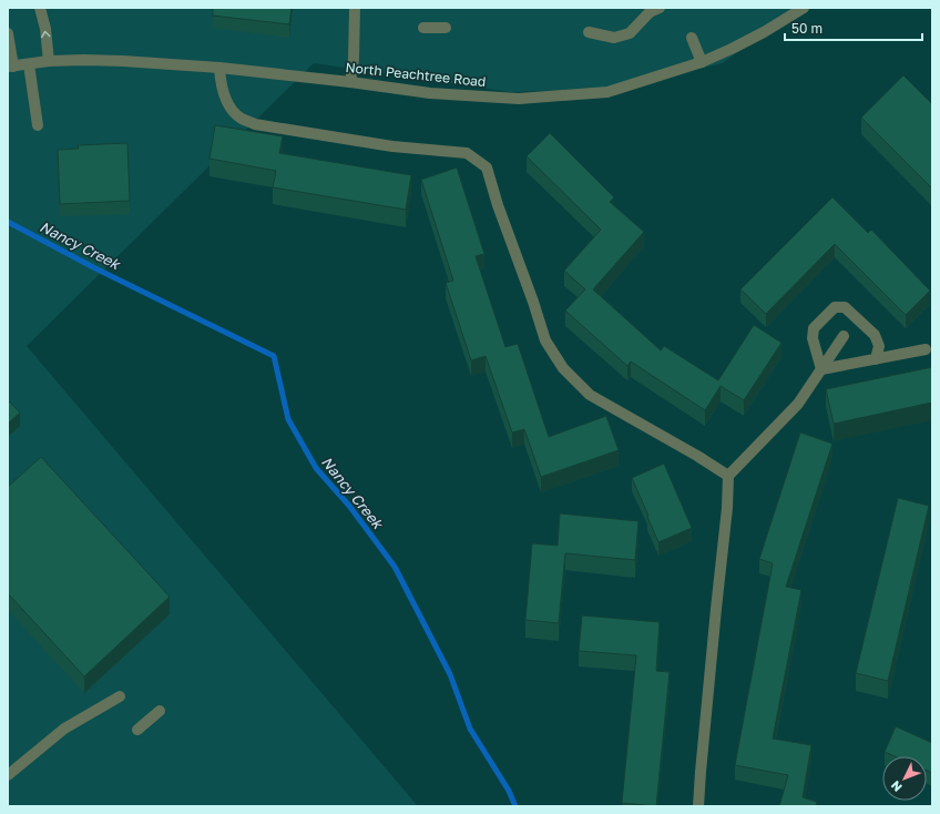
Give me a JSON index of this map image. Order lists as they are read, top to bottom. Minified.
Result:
{"streets":{"street":["North Peachtree Road"]},"water":["Nancy Creek"],"scale_bar":"50 m","north":"bottom left"}
